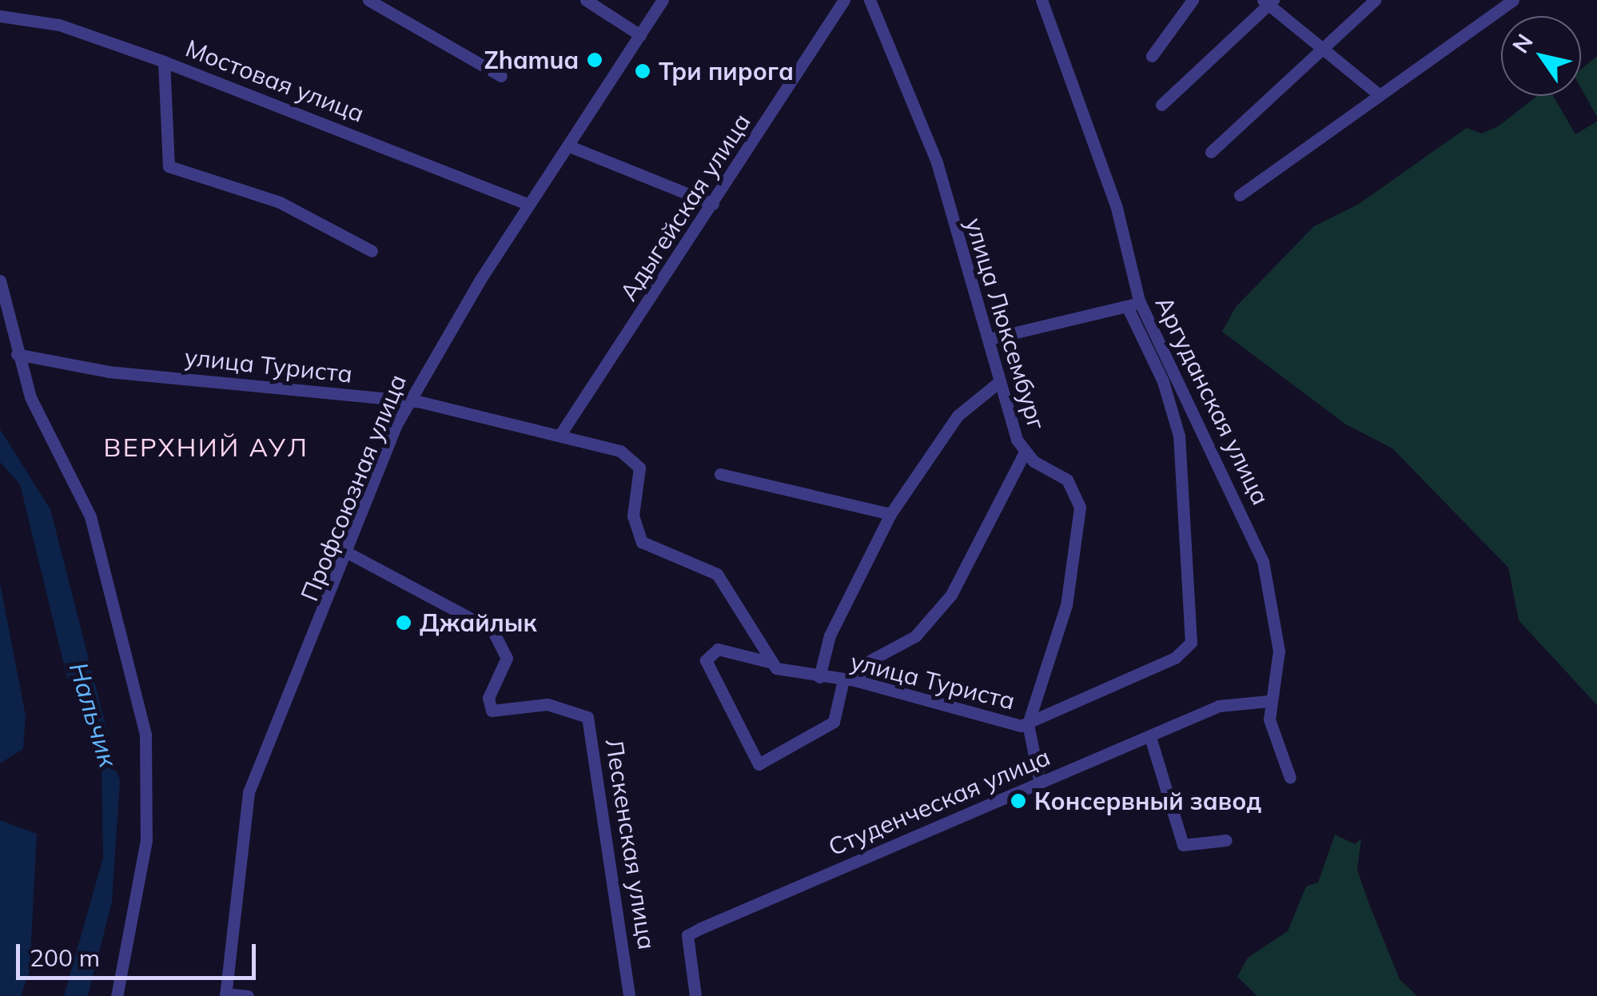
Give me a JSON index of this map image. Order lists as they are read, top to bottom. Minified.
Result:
{"streets":{"street":["Мостовая улица","Адыгейская улица","улица Люксембург","улица Туриста","Аргуданская улица","Профсоюзная улица","Студенческая улица","Лескенская улица"]},"crossings":[["Мостовая улица","Профсоюзная улица"],["Адыгейская улица","улица Туриста"],["улица Люксембург","улица Туриста"],["улица Люксембург","Студенческая улица"],["улица Туриста","Аргуданская улица"],["улица Туриста","Профсоюзная улица"],["Аргуданская улица","Студенческая улица"],["Профсоюзная улица","Лескенская улица"]],"districts":["ВЕРХНИЙ АУЛ"],"water":["Нальчик"],"places":["Zhamua","Три пирога","Джайлык","Консервный завод"],"scale_bar":"200 m","north":"top left"}
